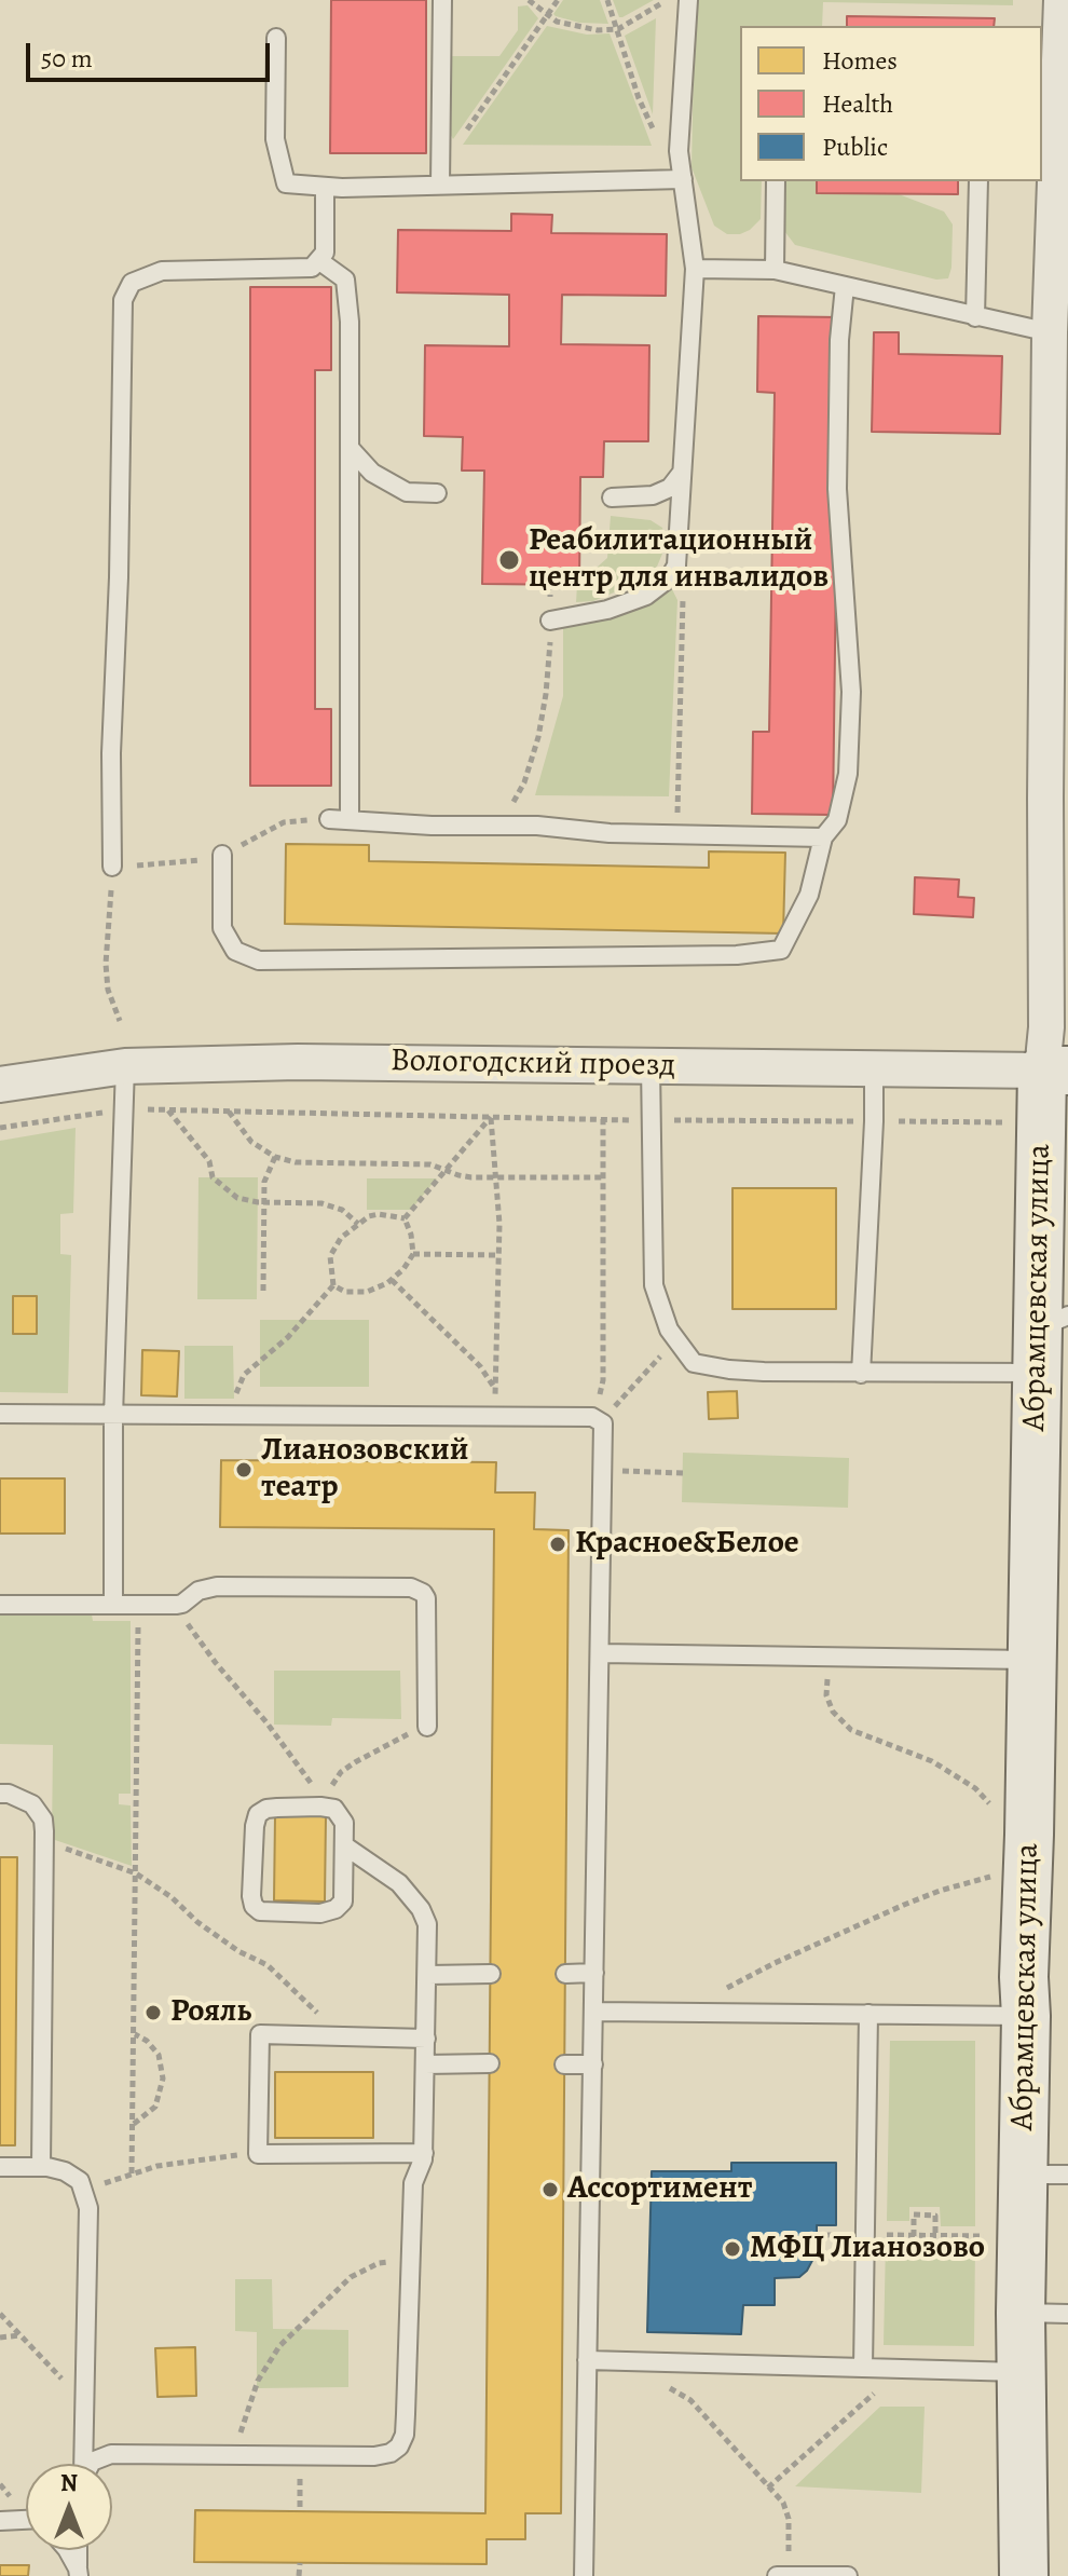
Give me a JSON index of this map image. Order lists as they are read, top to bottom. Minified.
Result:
{"streets":{"street":["Вологодский проезд","Абрамцевская улица"]},"crossings":[["Вологодский проезд","Абрамцевская улица"]],"places":["Реабилитационный центр для инвалидов","Лианозовский театр","Красное&Белое","Рояль","Ассортимент","МФЦ Лианозово"],"legend":["Homes","Health","Public"],"scale_bar":"50 m","north":"top"}
